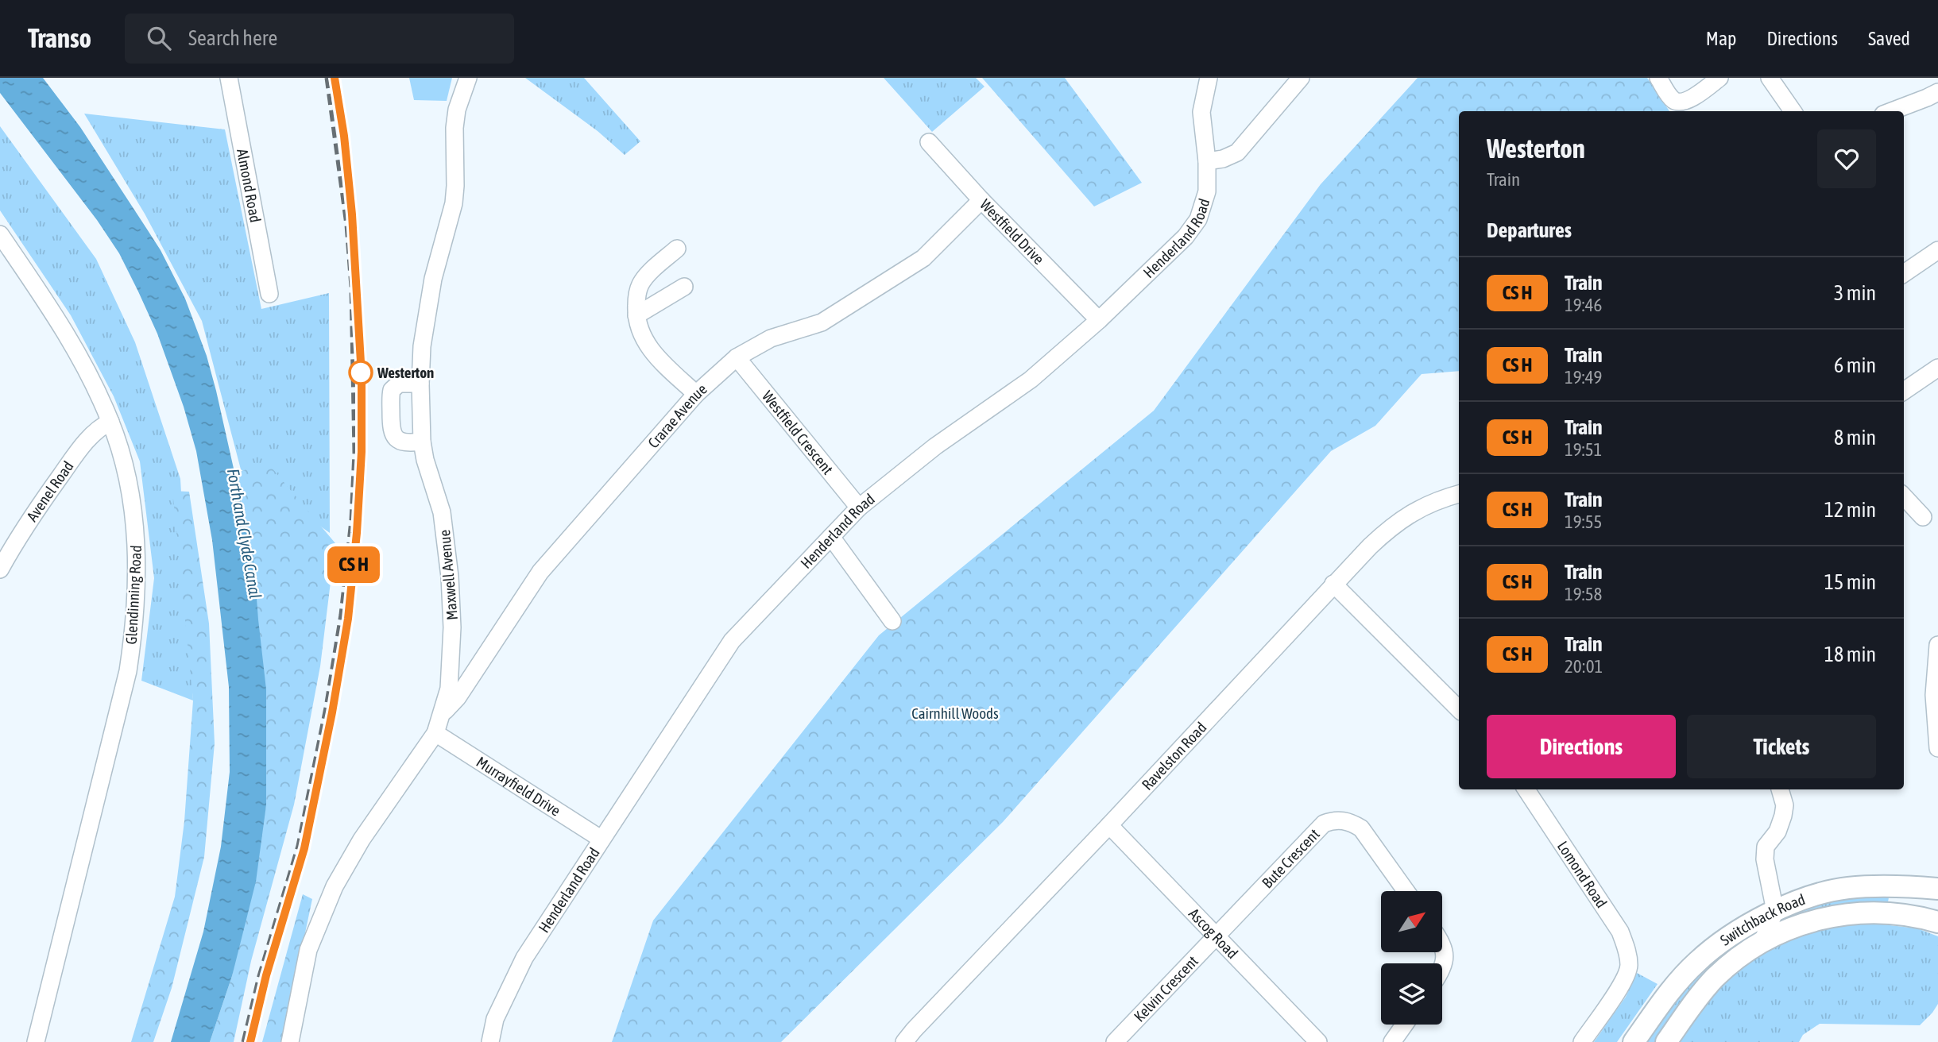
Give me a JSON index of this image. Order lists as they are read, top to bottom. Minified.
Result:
{"streets":{"main road":["Switchback Road"],"street":["Almond Road","Westfield Drive","Henderland Road","Crarae Avenue","Westfield Crescent","Avenel Road","Maxwell Avenue","Glendinning Road","Ravelston Road","Murrayfield Drive","Bute Crescent","Lomond Road","Ascog Road","Kelvin Crescent"]},"crossings":[["Westfield Drive","Henderland Road"],["Westfield Drive","Crarae Avenue"],["Henderland Road","Westfield Crescent"],["Henderland Road","Murrayfield Drive"],["Crarae Avenue","Westfield Crescent"],["Crarae Avenue","Maxwell Avenue"],["Avenel Road","Glendinning Road"],["Maxwell Avenue","Murrayfield Drive"],["Ravelston Road","Ascog Road"],["Bute Crescent","Ascog Road"],["Bute Crescent","Kelvin Crescent"],["Ascog Road","Kelvin Crescent"]],"water":["Forth and Clyde Canal"],"parks":["Cairnhill Woods"],"places":["Westerton"],"north":"top right","page":{"header":"Transo","search":"Search here","nav":["Map","Directions","Saved"],"on_map":"CS H","heading":[["Westerton","Train"],"Departures"],"list":[{"mark":"CS H","name":"Train","note":"19:46","value":"3 min"},{"mark":"CS H","name":"Train","note":"19:49","value":"6 min"},{"mark":"CS H","name":"Train","note":"19:51","value":"8 min"},{"mark":"CS H","name":"Train","note":"19:55","value":"12 min"},{"mark":"CS H","name":"Train","note":"19:58","value":"15 min"},{"mark":"CS H","name":"Train","note":"20:01","value":"18 min"}],"buttons":["Directions","Tickets"]}}
